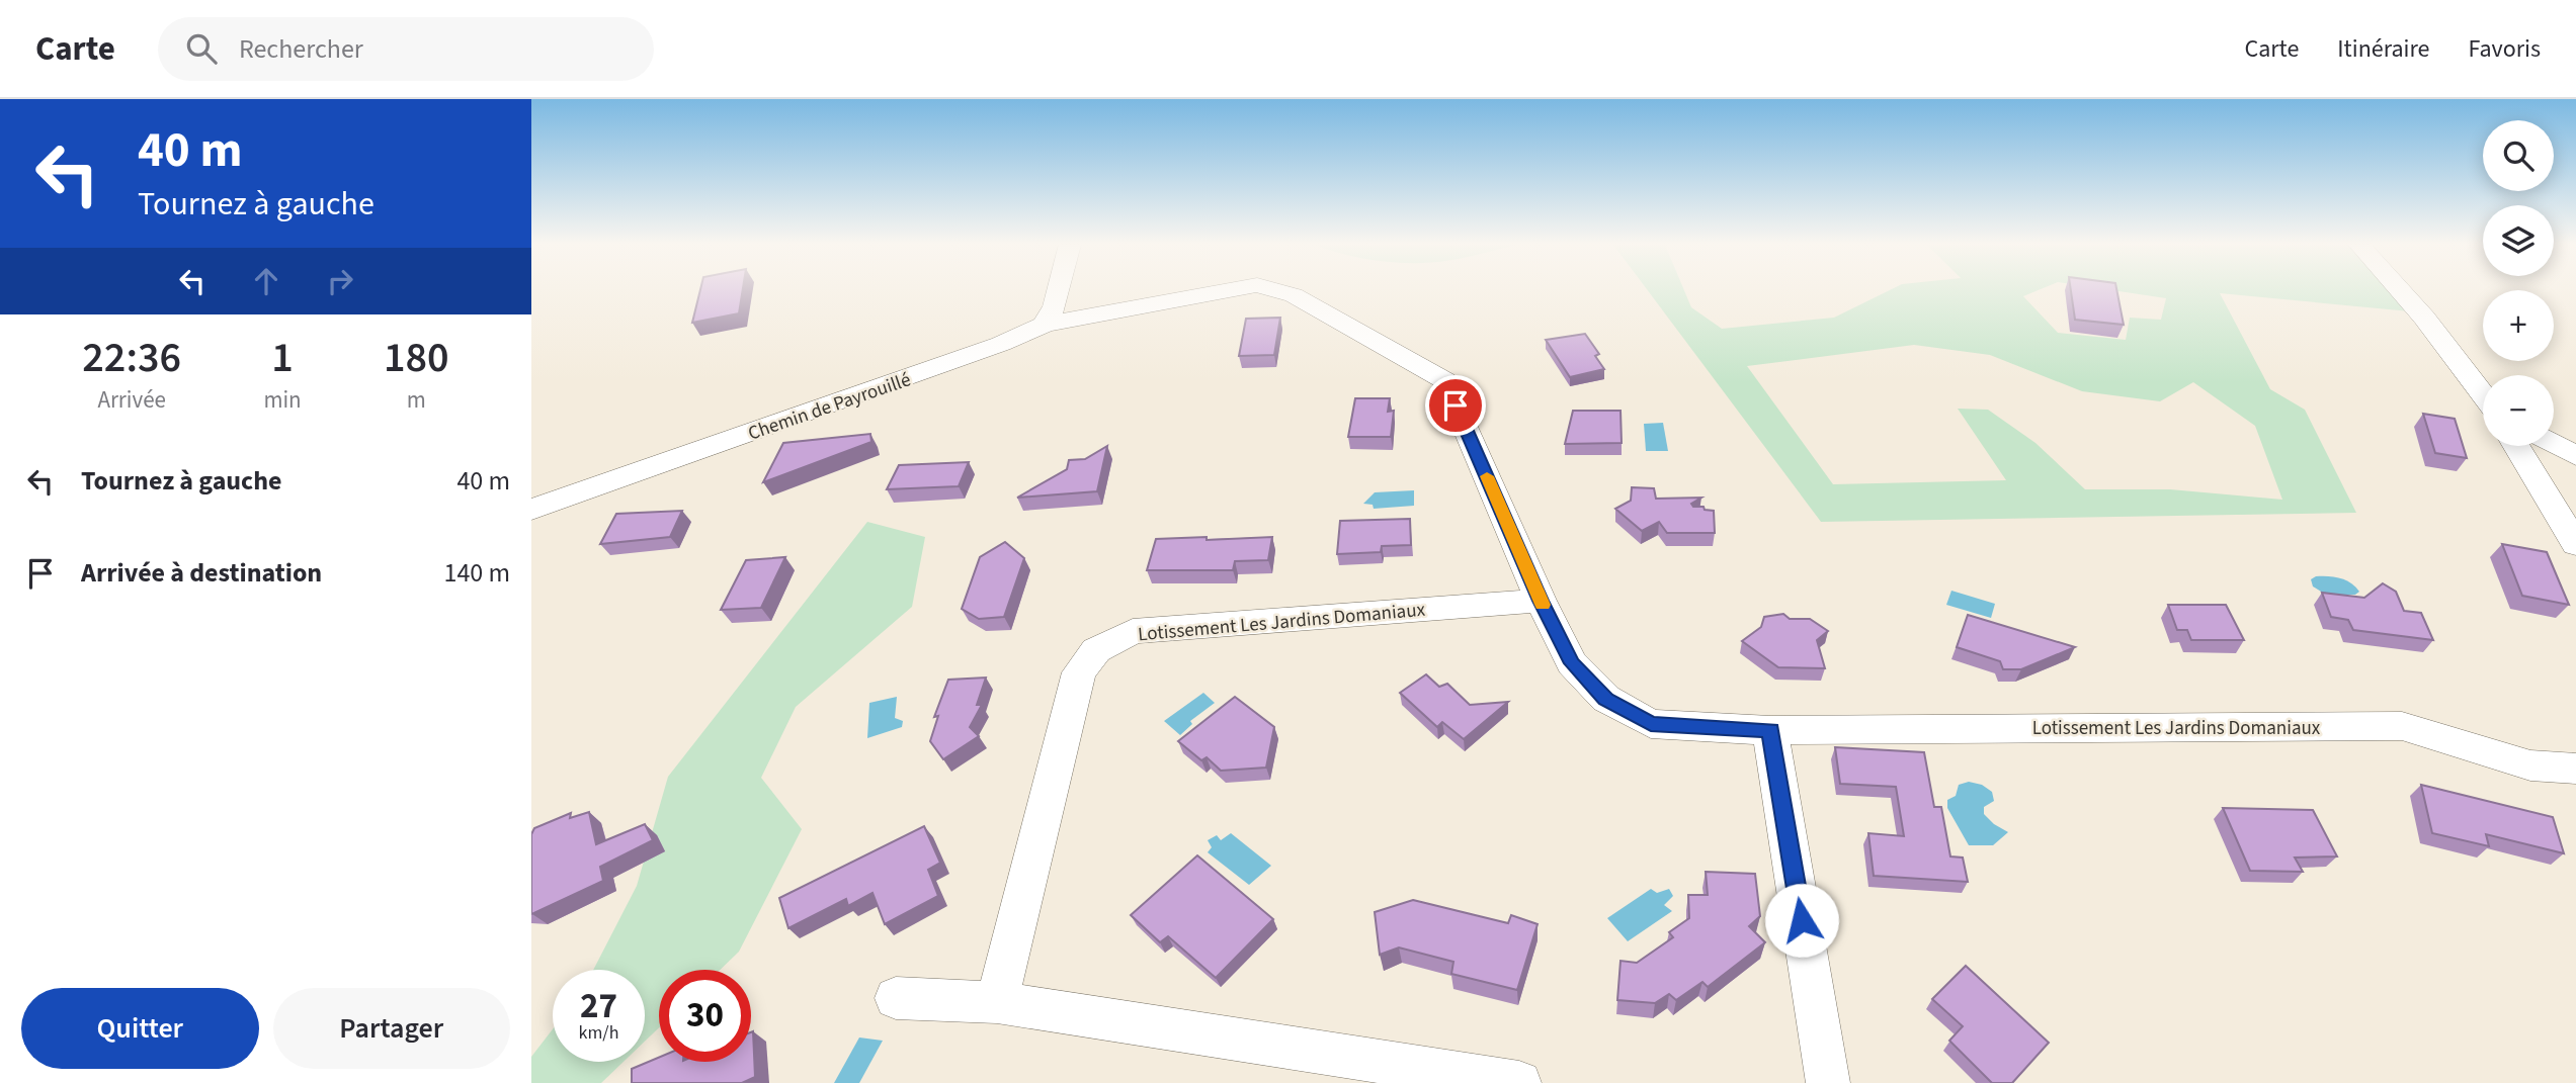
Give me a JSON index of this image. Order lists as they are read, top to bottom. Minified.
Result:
{"streets":{"street":["Chemin de Payrouillé","Lotissement Les Jardins Domaniaux"]},"crossings":[["Chemin de Payrouillé","Lotissement Les Jardins Domaniaux"]],"page":{"header":"Carte","search":"Rechercher","nav":["Carte","Itinéraire","Favoris"],"turn":["40 m","Tournez à gauche"],"map_buttons":["+","−"],"eta":["22:36","Arrivée","1","min","180","m"],"list":[{"name":"Tournez à gauche","value":"40 m"},{"name":"Arrivée à destination","value":"140 m"}],"speed":"27 km/h","limit":"30","buttons":["Quitter","Partager"]}}
